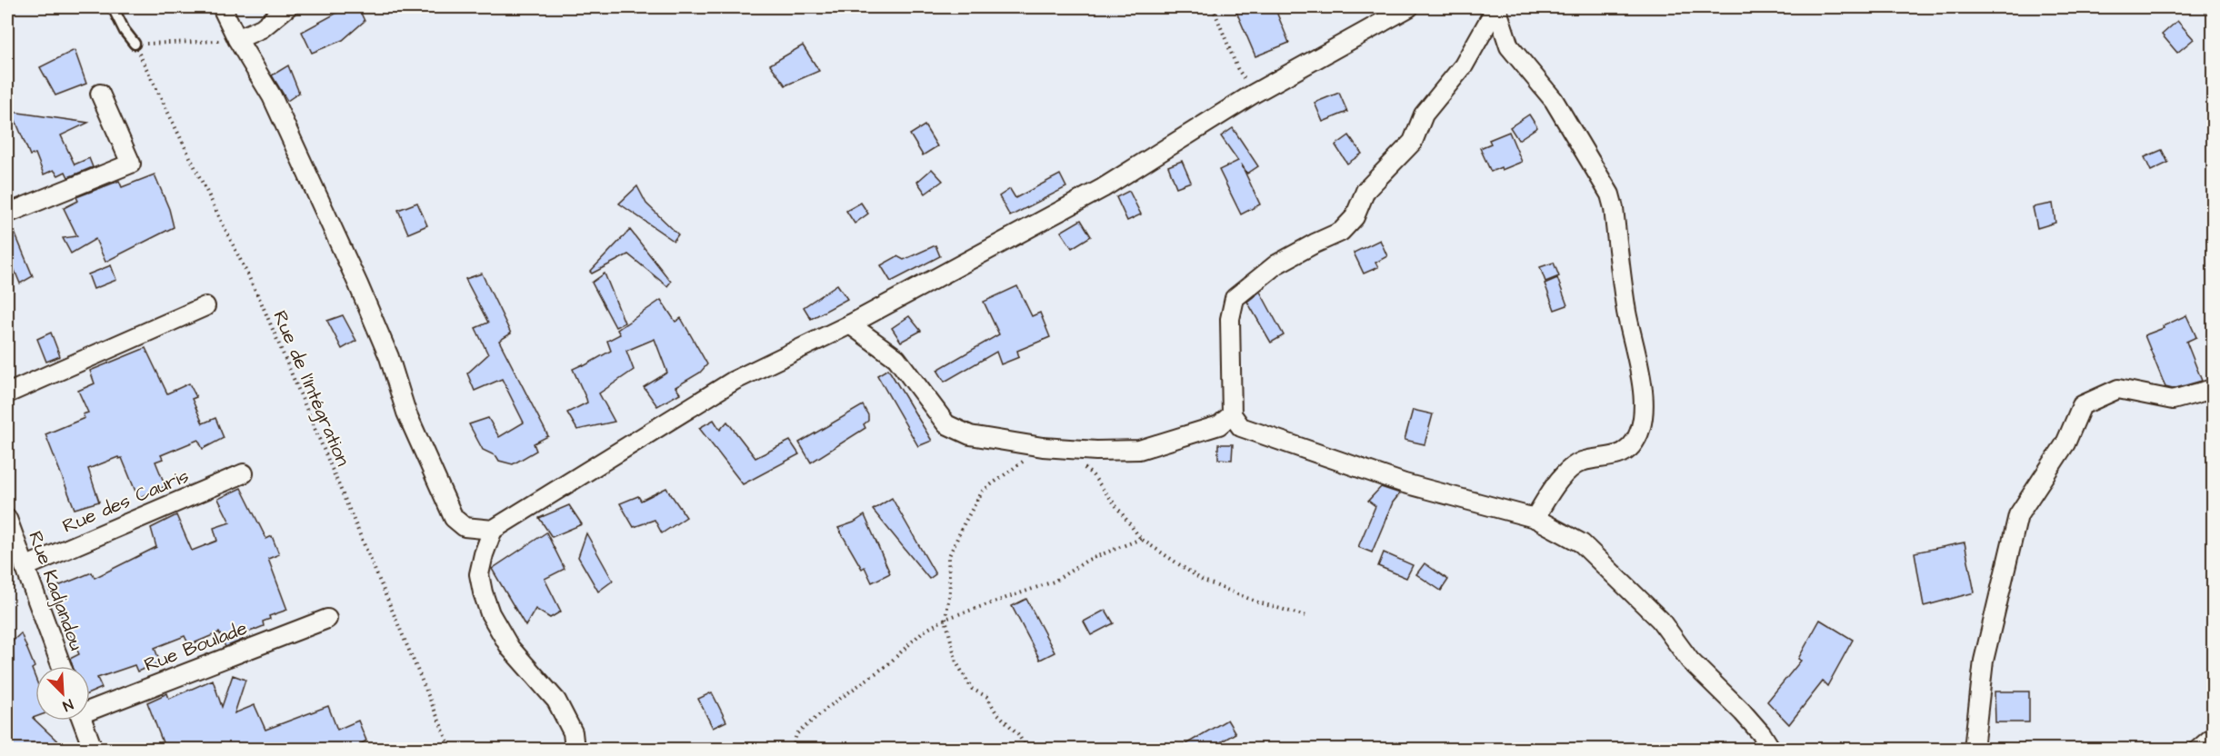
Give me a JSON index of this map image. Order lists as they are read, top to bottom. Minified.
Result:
{"streets":{"street":["Rue des Cauris","Rue Kadjandou","Rue Boulade"],"path":["Rue de l'Intégration"]},"crossings":[["Rue des Cauris","Rue Kadjandou"]],"north":"bottom right"}
